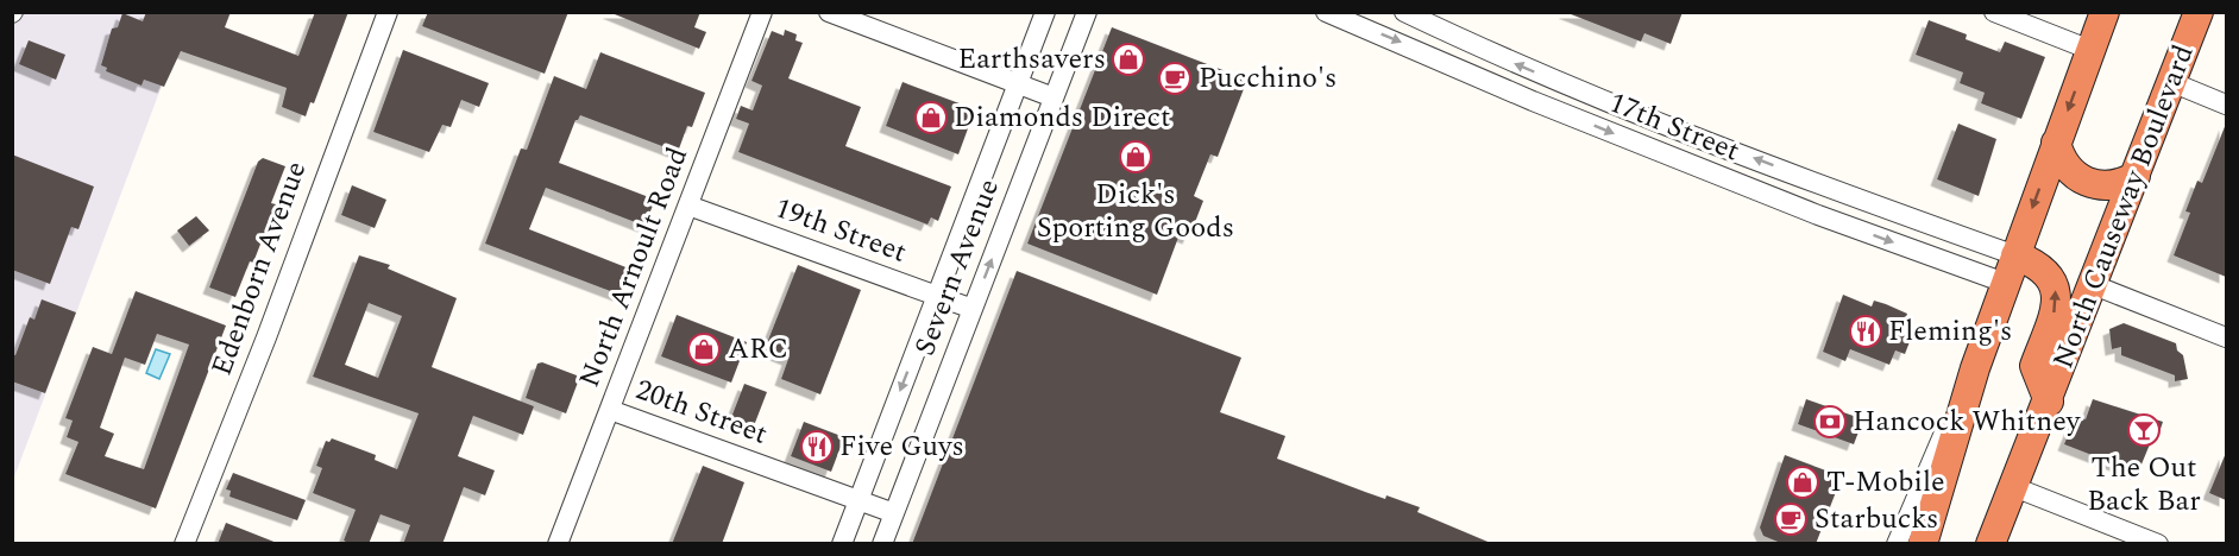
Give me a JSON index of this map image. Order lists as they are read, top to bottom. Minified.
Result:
{"streets":{"highway":["North Causeway Boulevard"],"street":["17th Street","19th Street","North Arnoult Road","Severn Avenue","Edenborn Avenue","20th Street"]},"crossings":[["19th Street","North Arnoult Road"],["19th Street","Severn Avenue"],["North Arnoult Road","20th Street"],["Severn Avenue","20th Street"]],"places":{"shop":["Earthsavers","Diamonds Direct","Dick's Sporting Goods","ARC","T-Mobile"],"cafe":["Pucchino's","Starbucks"],"restaurant":["Fleming's","Five Guys"],"bank":["Hancock Whitney"],"bar":["The Out Back Bar"]}}
